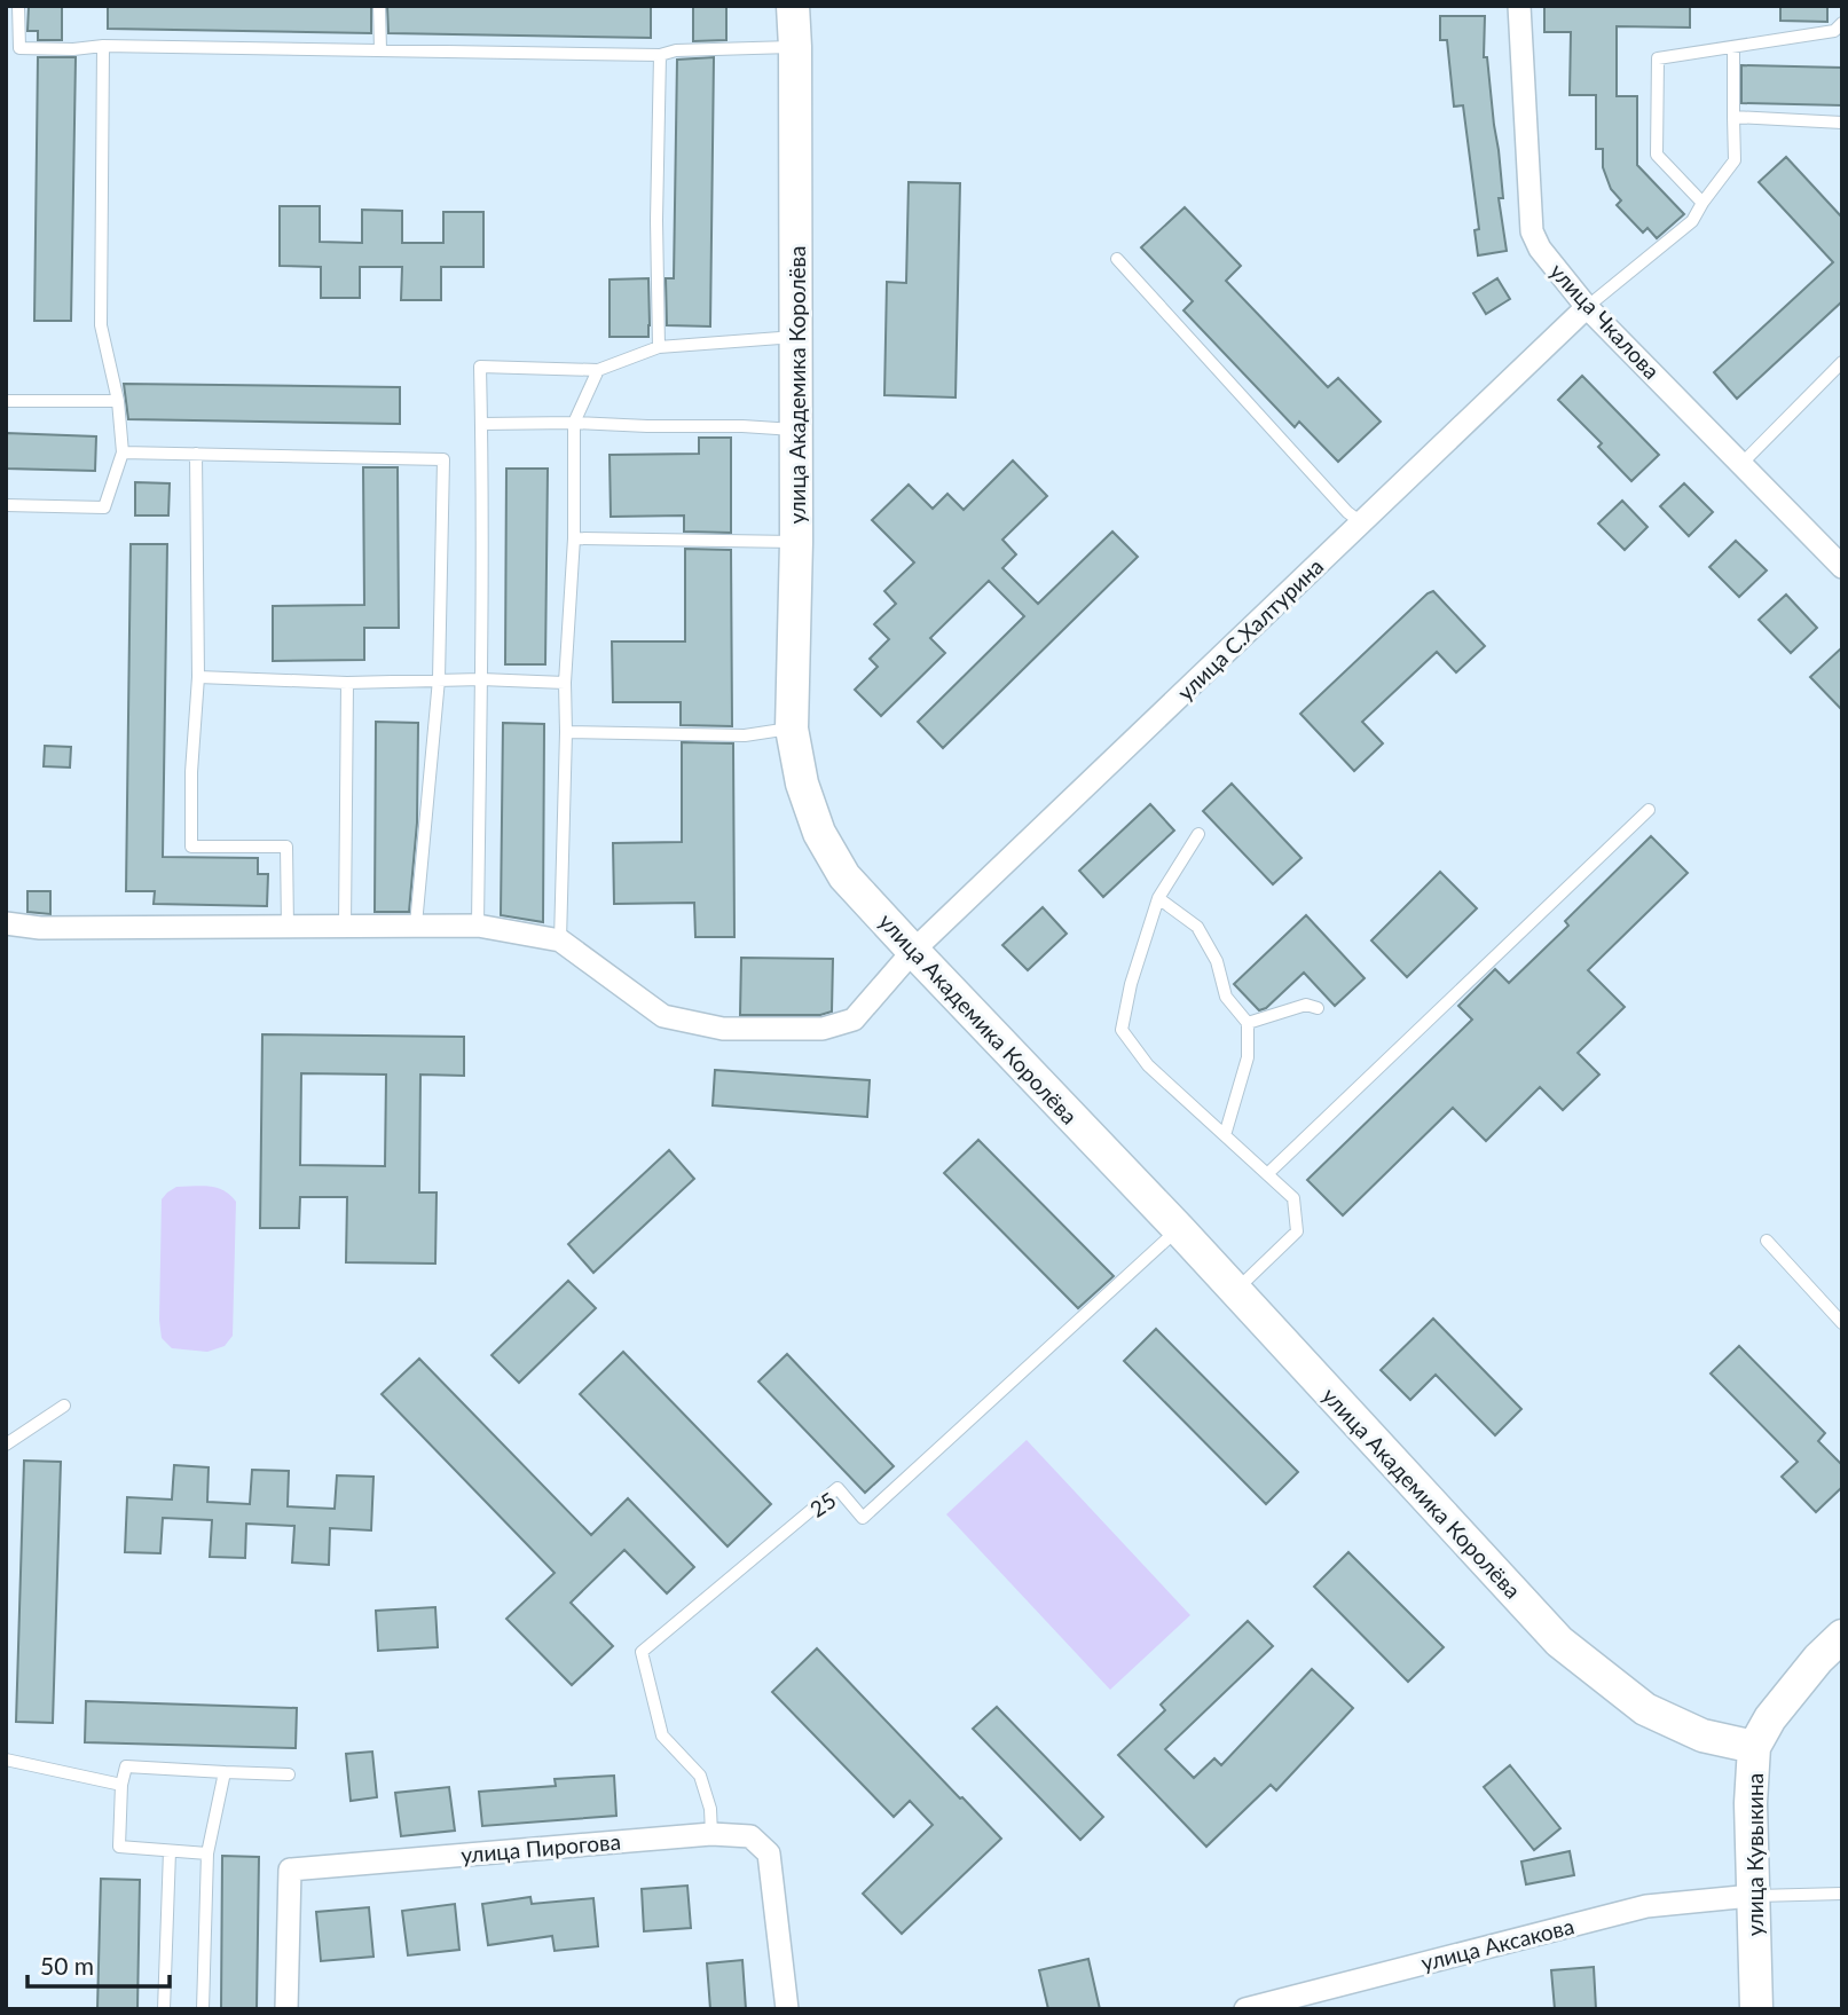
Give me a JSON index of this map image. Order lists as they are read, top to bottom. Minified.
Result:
{"streets":{"street":["улица Чкалова","улица Академика Королёва","улица С.Халтурина","улица Пирогова","улица Кувыкина","улица Аксакова"],"lane":["25"]},"crossings":[["улица Чкалова","улица С.Халтурина"],["улица Академика Королёва","улица С.Халтурина"],["улица Академика Королёва","25"],["улица Академика Королёва","улица Кувыкина"],["25","улица Пирогова"],["улица Кувыкина","улица Аксакова"]],"scale_bar":"50 m"}
